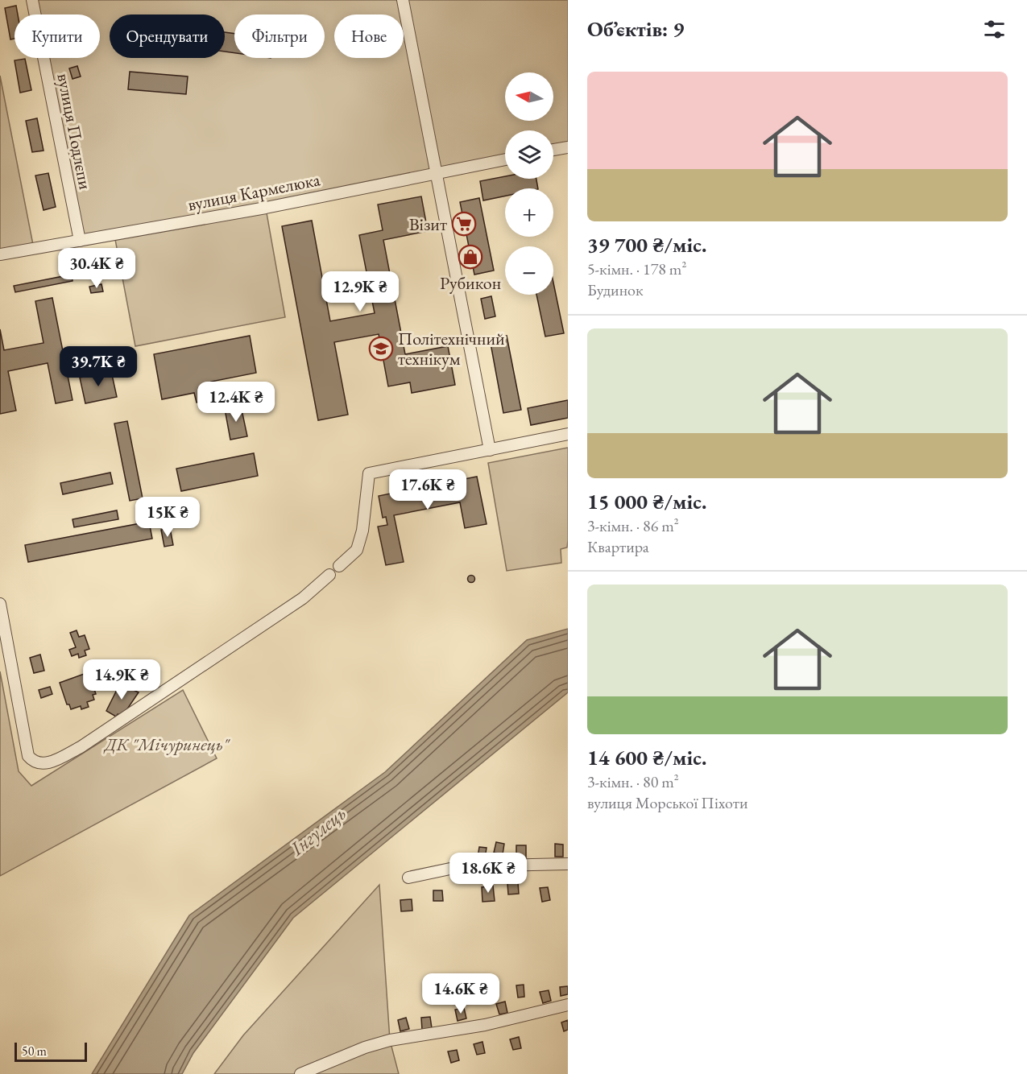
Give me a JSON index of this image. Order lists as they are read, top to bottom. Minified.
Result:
{"streets":{"street":["вулиця Подлєпи","вулиця Кармелюка"]},"crossings":[["вулиця Подлєпи","вулиця Кармелюка"]],"water":["Інгулець"],"parks":["ДК \"Мічуринець\""],"places":{"supermarket":["Візит"],"shop":["Рубикон"],"school or university":["Політехнічний технікум"]},"scale_bar":"50 m","north":"left","page":{"heading":"Об’єктів: 9","chip":["Купити","Орендувати","Фільтри","Нове"],"list":[{"name":"39 700 ₴/міс.","note":"5-кімн. · 178 m² · Будинок"},{"name":"15 000 ₴/міс.","note":"3-кімн. · 86 m² · Квартира"},{"name":"14 600 ₴/міс.","note":"3-кімн. · 80 m² · вулиця Морської Піхоти"}],"map_buttons":["+","−"],"price":["30.4K ₴","12.9K ₴","39.7K ₴","12.4K ₴","17.6K ₴","15K ₴","14.9K ₴","18.6K ₴","14.6K ₴"],"scale":"50 m"}}
